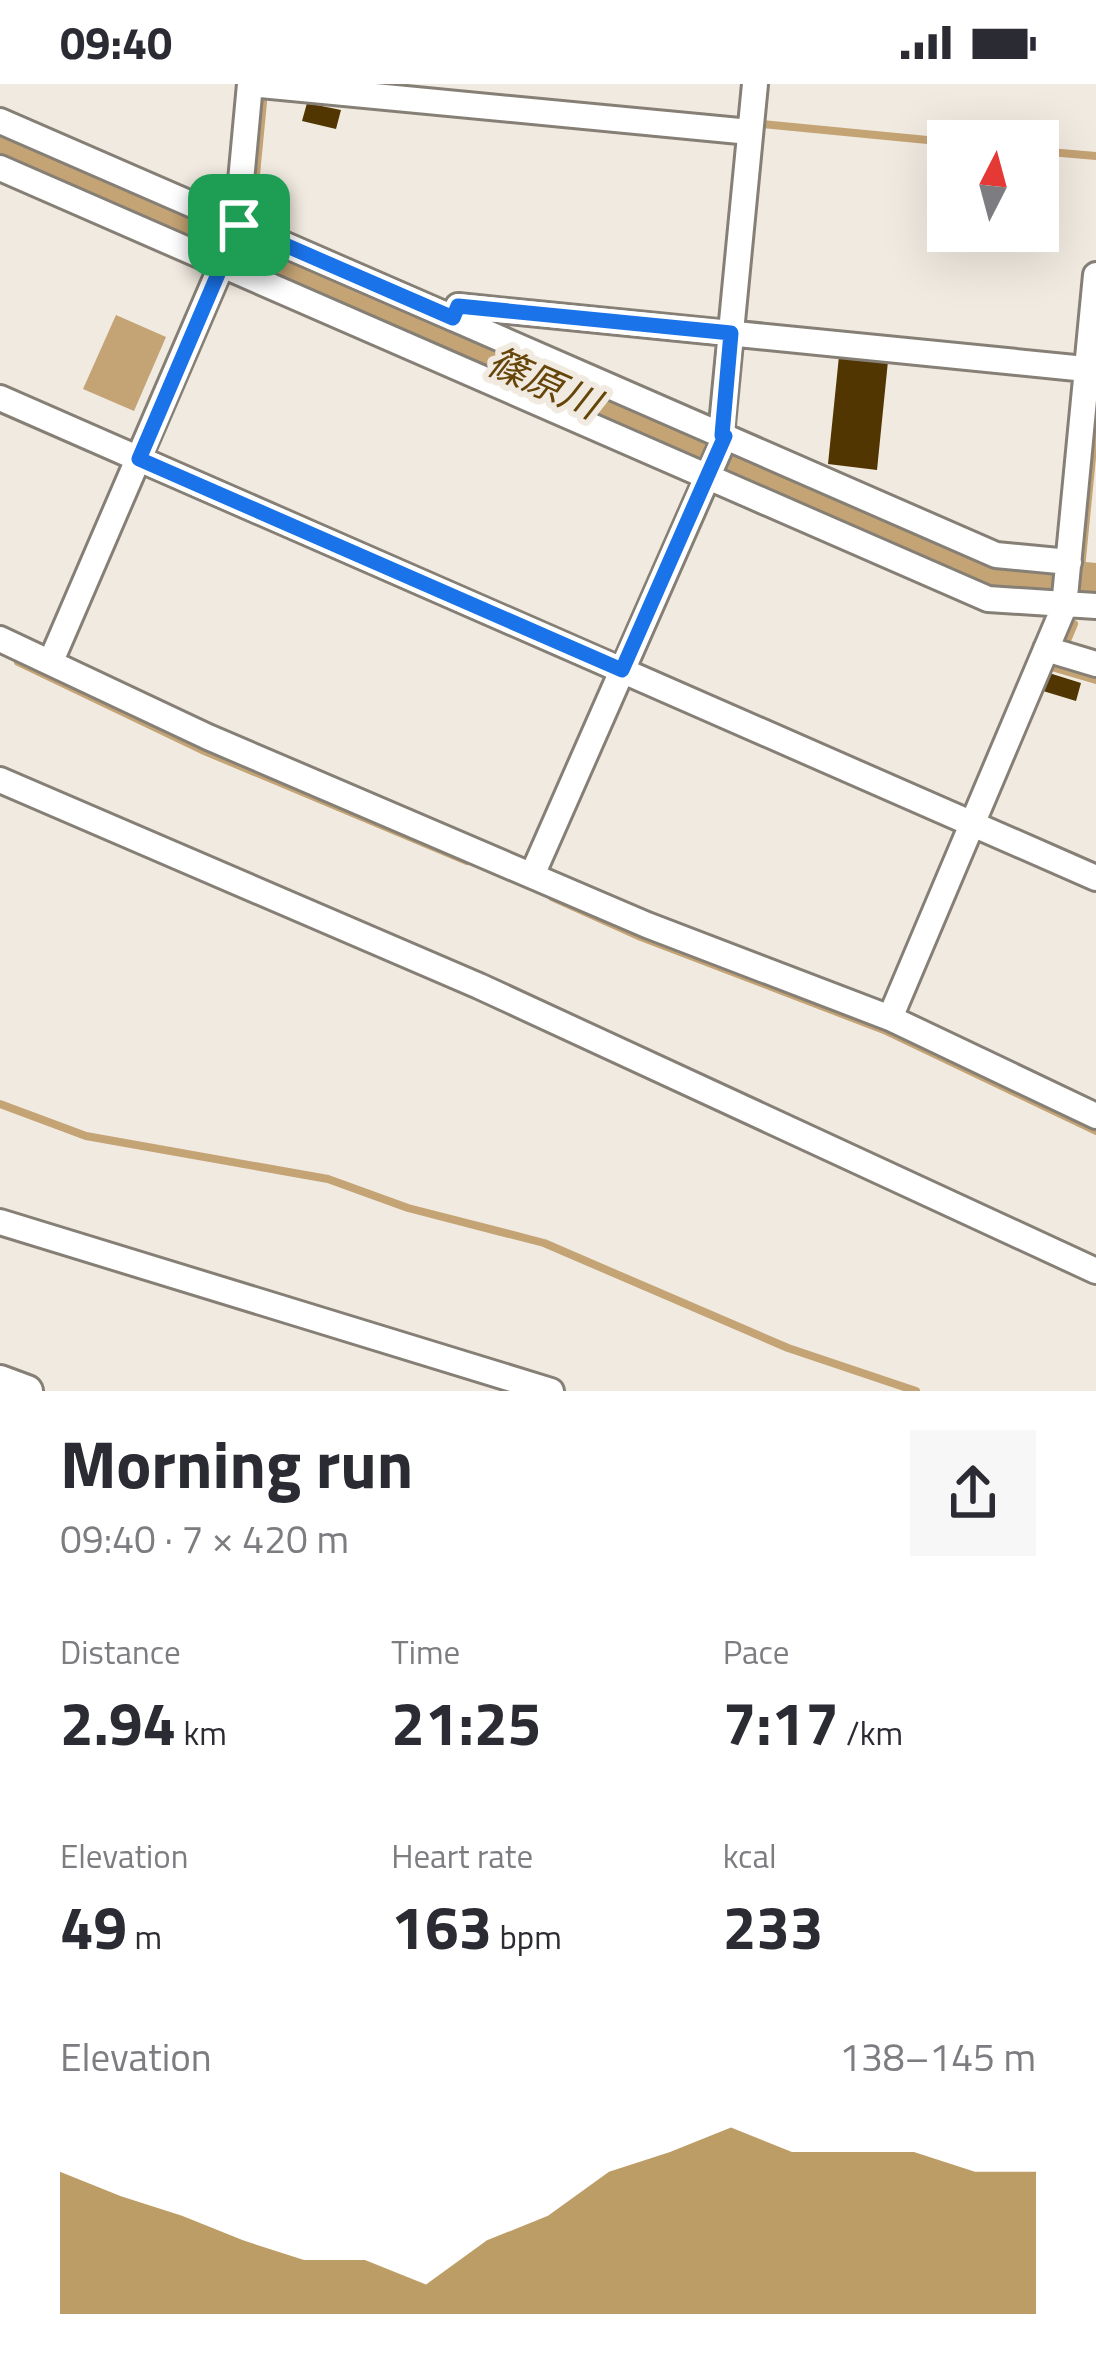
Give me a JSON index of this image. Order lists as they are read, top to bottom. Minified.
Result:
{"water":["篠原川"],"north":"top","page":{"status":"09:40","heading":["Morning run","09:40 · 7 × 420 m"],"stats":[["Distance","2.94 km"],["Time","21:25"],["Pace","7:17 /km"],["Elevation","49 m"],["Heart rate","163 bpm"],["kcal","233"]],"chart":["Elevation","138–145 m"]}}
